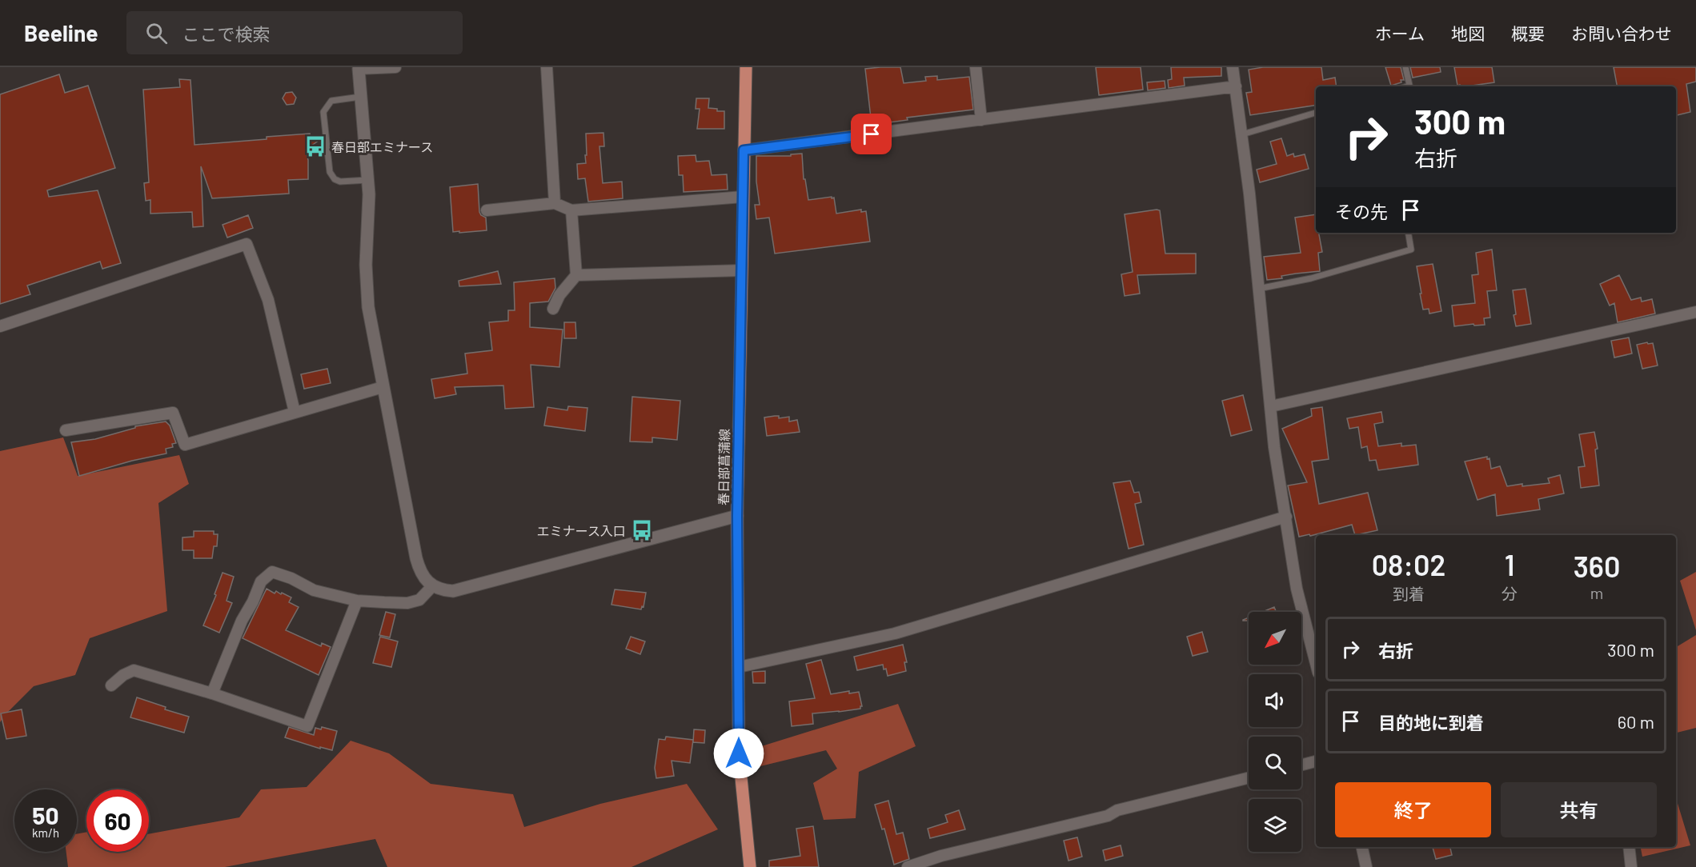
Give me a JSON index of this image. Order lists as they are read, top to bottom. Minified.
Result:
{"streets":{"main road":["春日部菖蒲線"]},"places":{"bus stop":["春日部エミナース","エミナース入口"]},"north":"bottom left","page":{"header":"Beeline","search":"ここで検索","nav":["ホーム","地図","概要","お問い合わせ"],"turn":["300 m","右折"],"then":"その先","eta":["08:02","到着","1","分","360","m"],"list":[{"name":"右折","value":"300 m"},{"name":"目的地に到着","value":"60 m"}],"buttons":["終了","共有"],"speed":"50 km/h","limit":"60"}}
